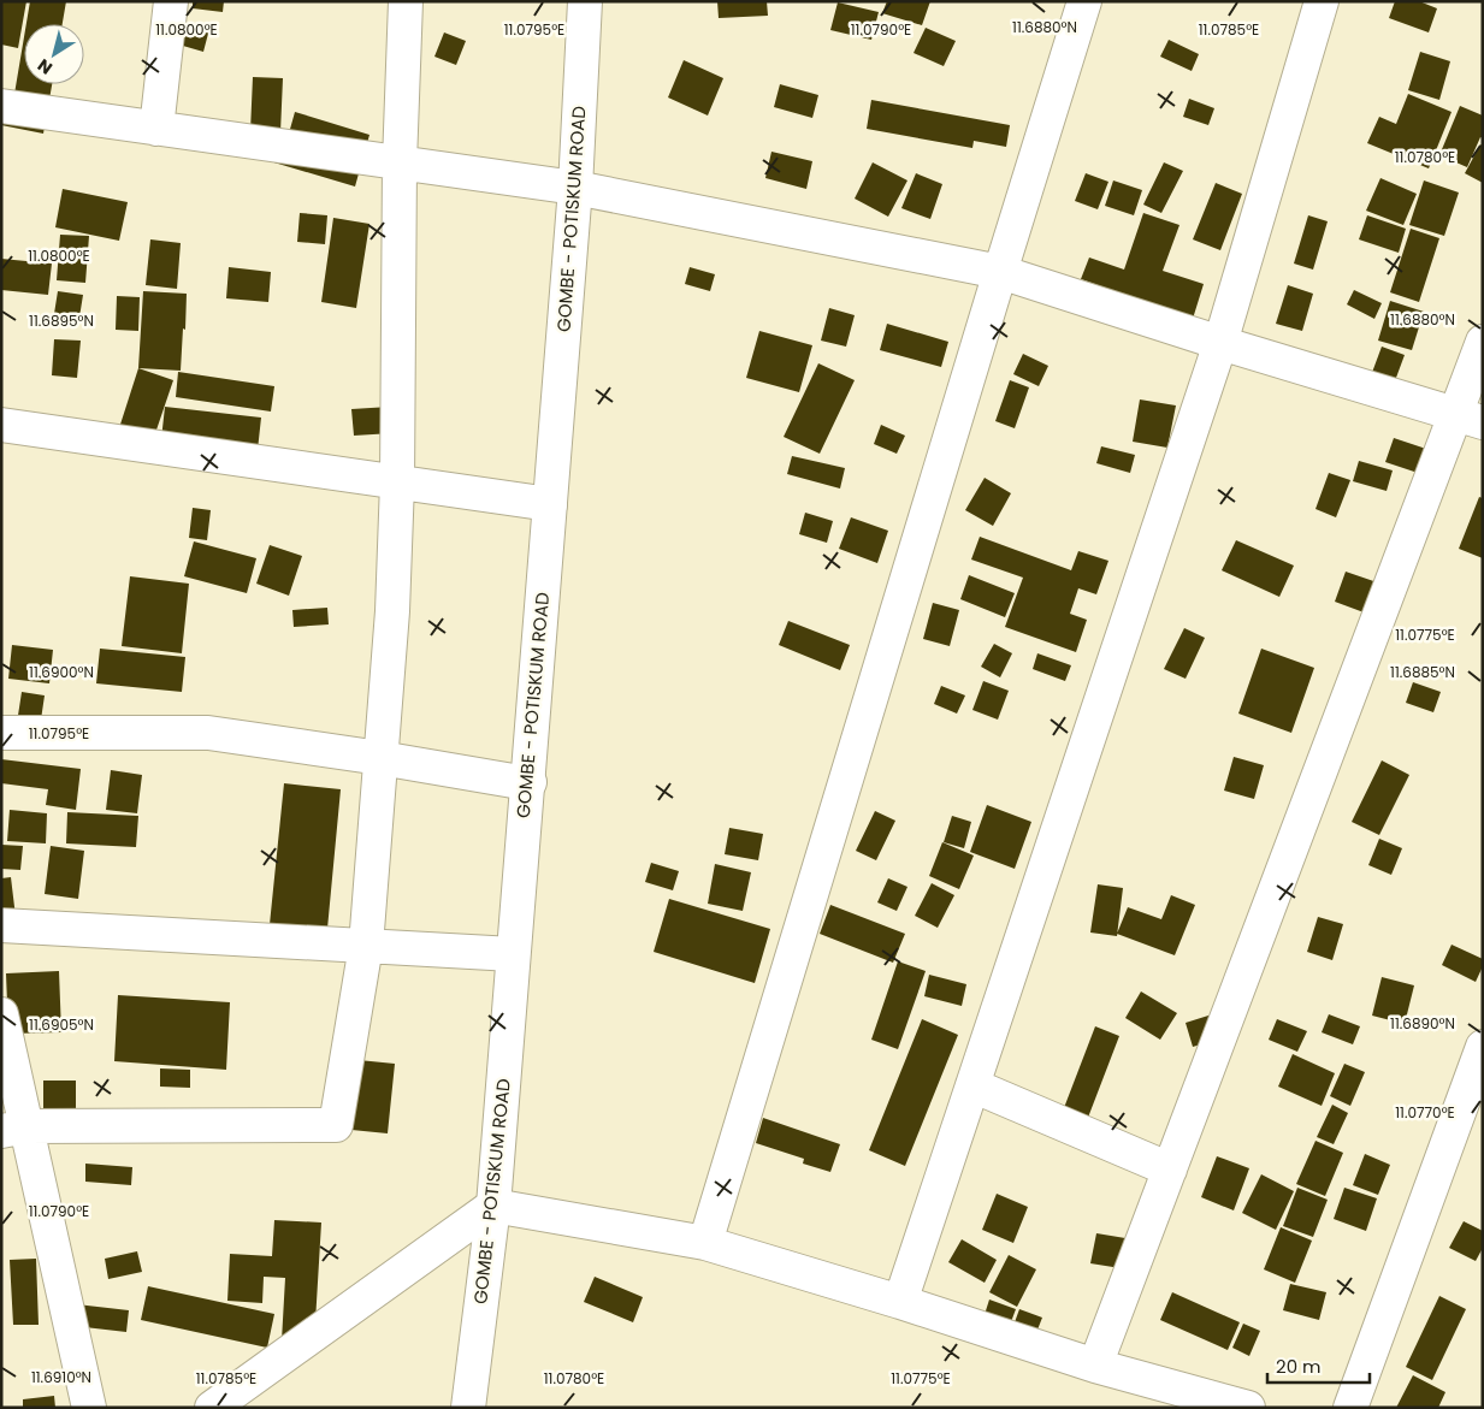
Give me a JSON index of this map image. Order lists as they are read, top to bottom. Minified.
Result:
{"streets":{"street":["GOMBE - POTISKUM ROAD"]},"scale_bar":"20 m","north":"bottom left","coordinates":["11.6880°N","11.0800°E","11.0785°E","11.0795°E","11.0790°E","11.0780°E","11.6895°N","11.0775°E","11.6885°N","11.6900°N","11.6890°N","11.6905°N","11.0770°E","11.6910°N"]}
